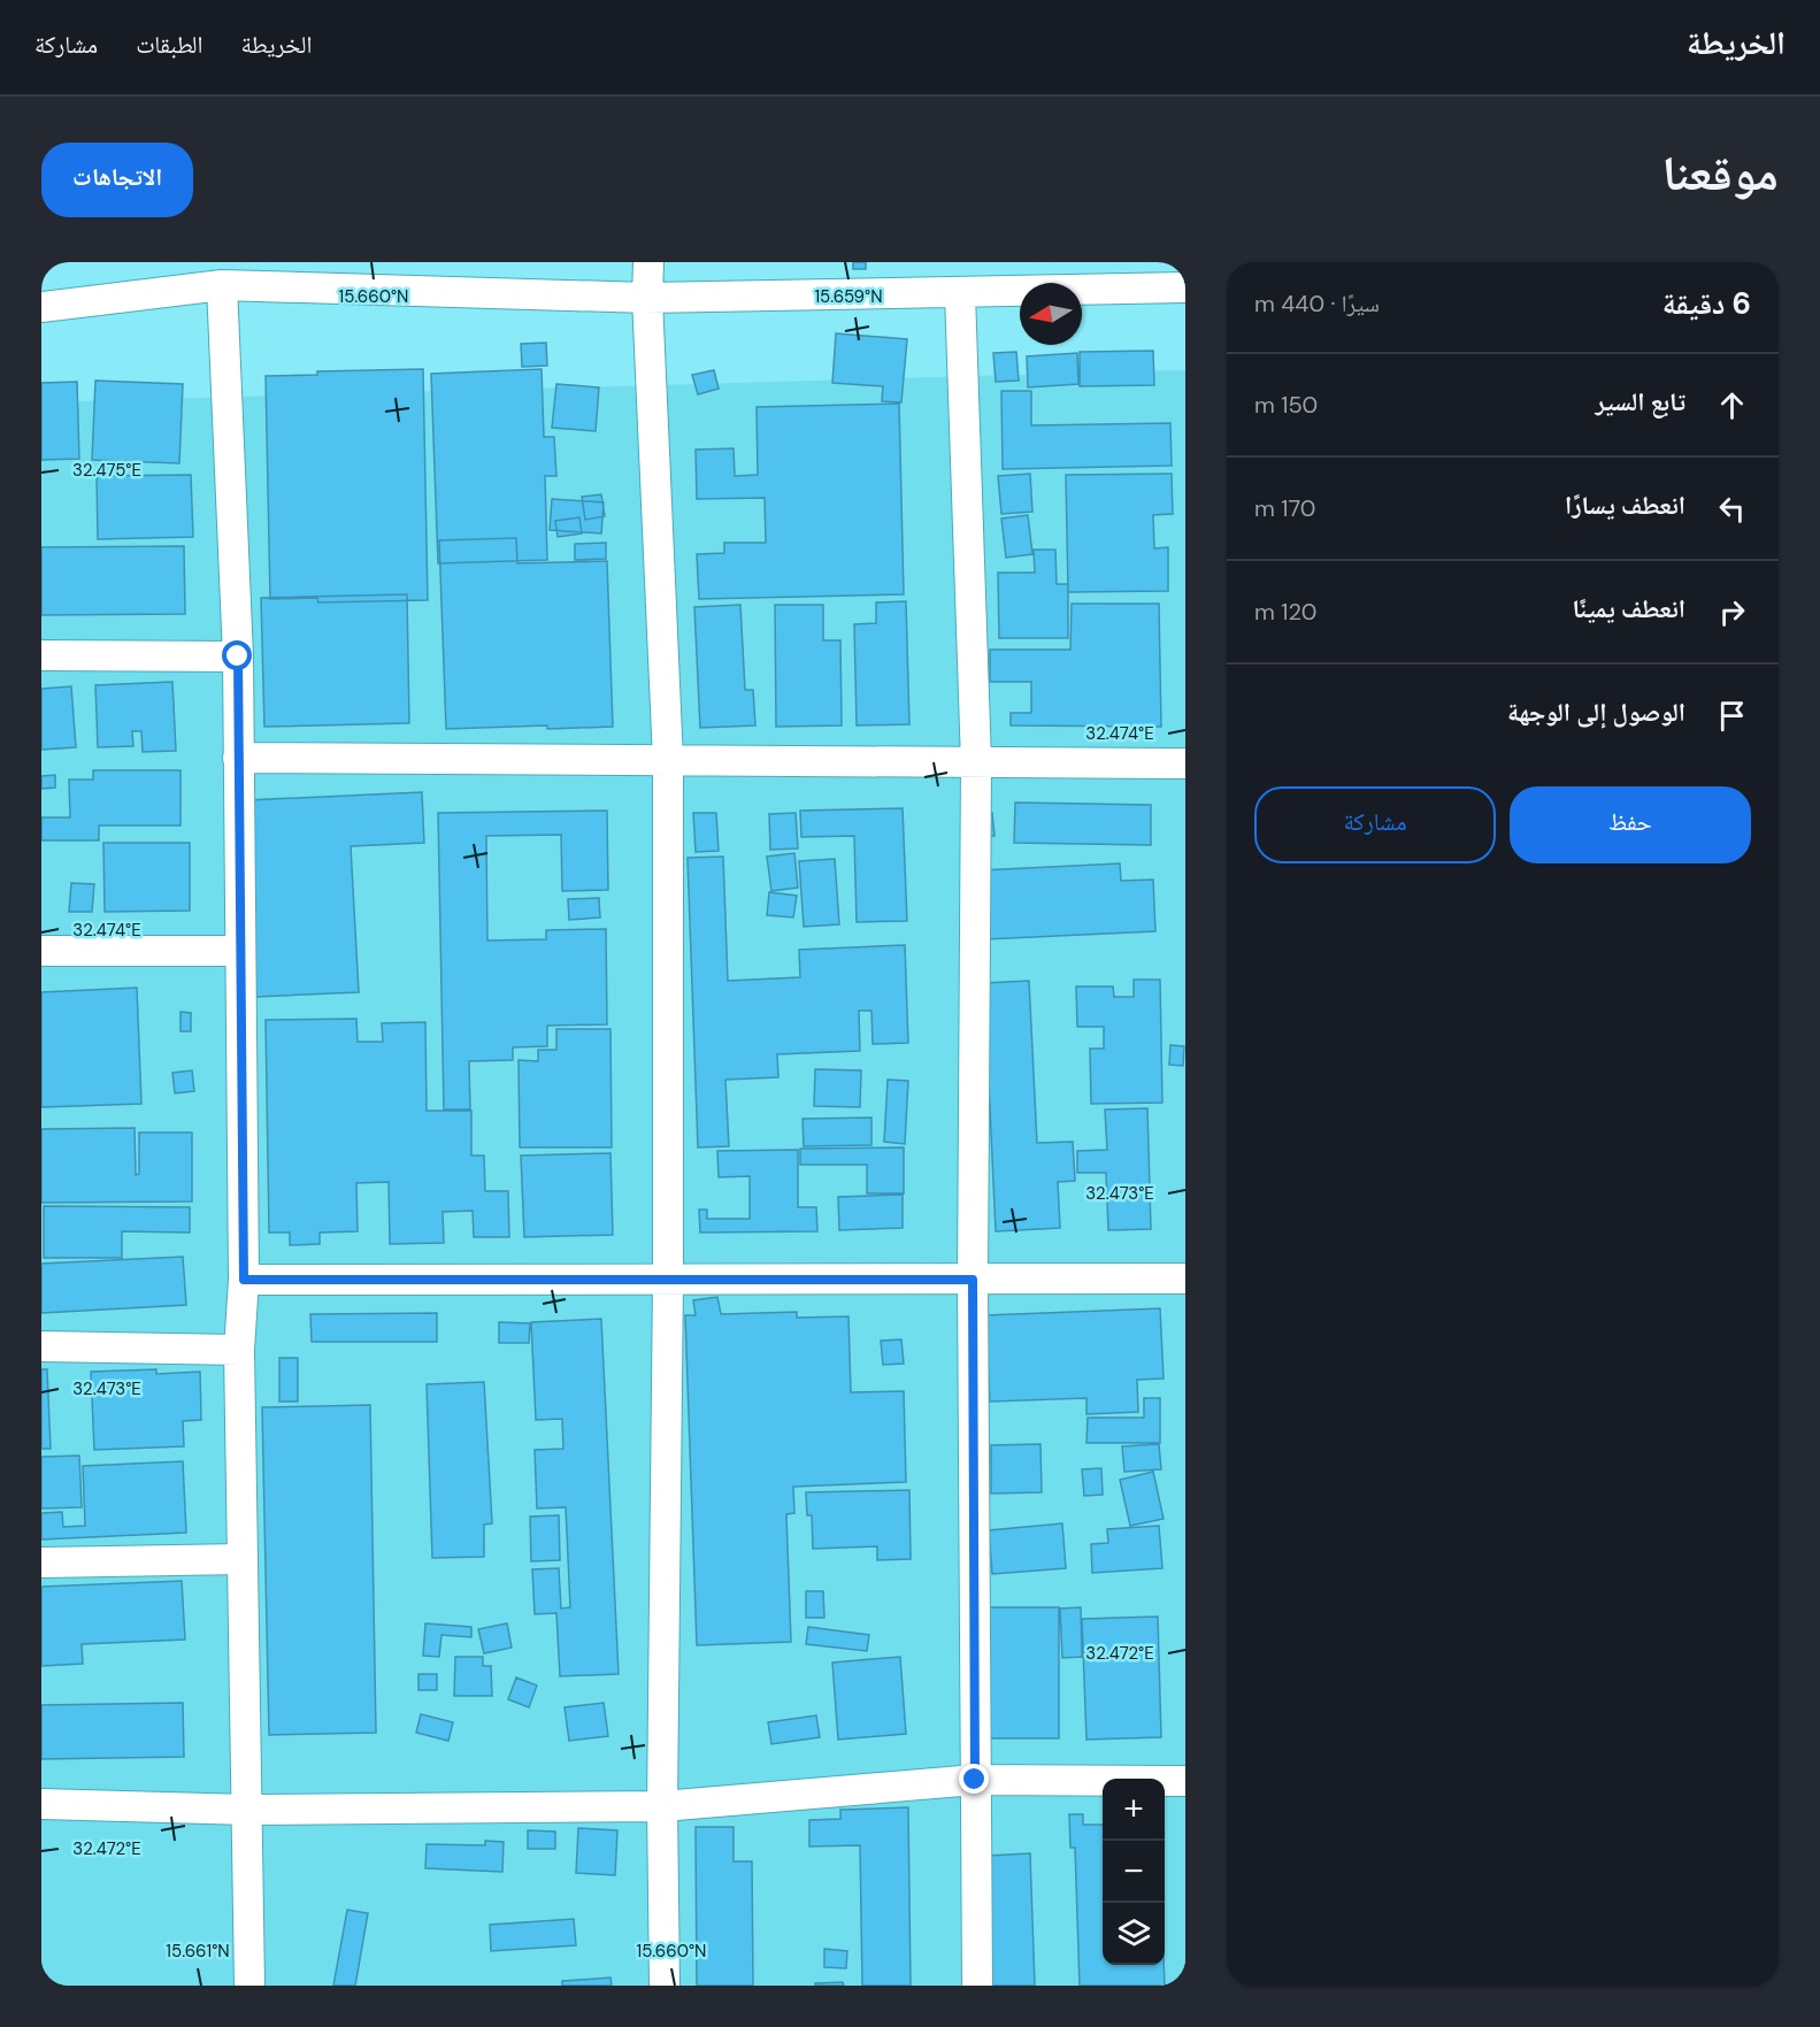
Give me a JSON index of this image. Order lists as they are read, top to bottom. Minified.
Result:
{"north":"left","page":{"header":"الخريطة","nav":["الخريطة","الطبقات","مشاركة"],"title":"موقعنا","buttons":["الاتجاهات",["حفظ","مشاركة"]],"heading":["6 دقيقة","سيرًا · 440 m"],"list":[["تابع السير","150 m"],["انعطف يسارًا","170 m"],["انعطف يمينًا","120 m"],"الوصول إلى الوجهة"],"map_buttons":["+","−"]},"coordinates":["15.660°N","15.659°N","32.475°E","32.474°E","32.473°E","32.472°E","15.661°N"]}
